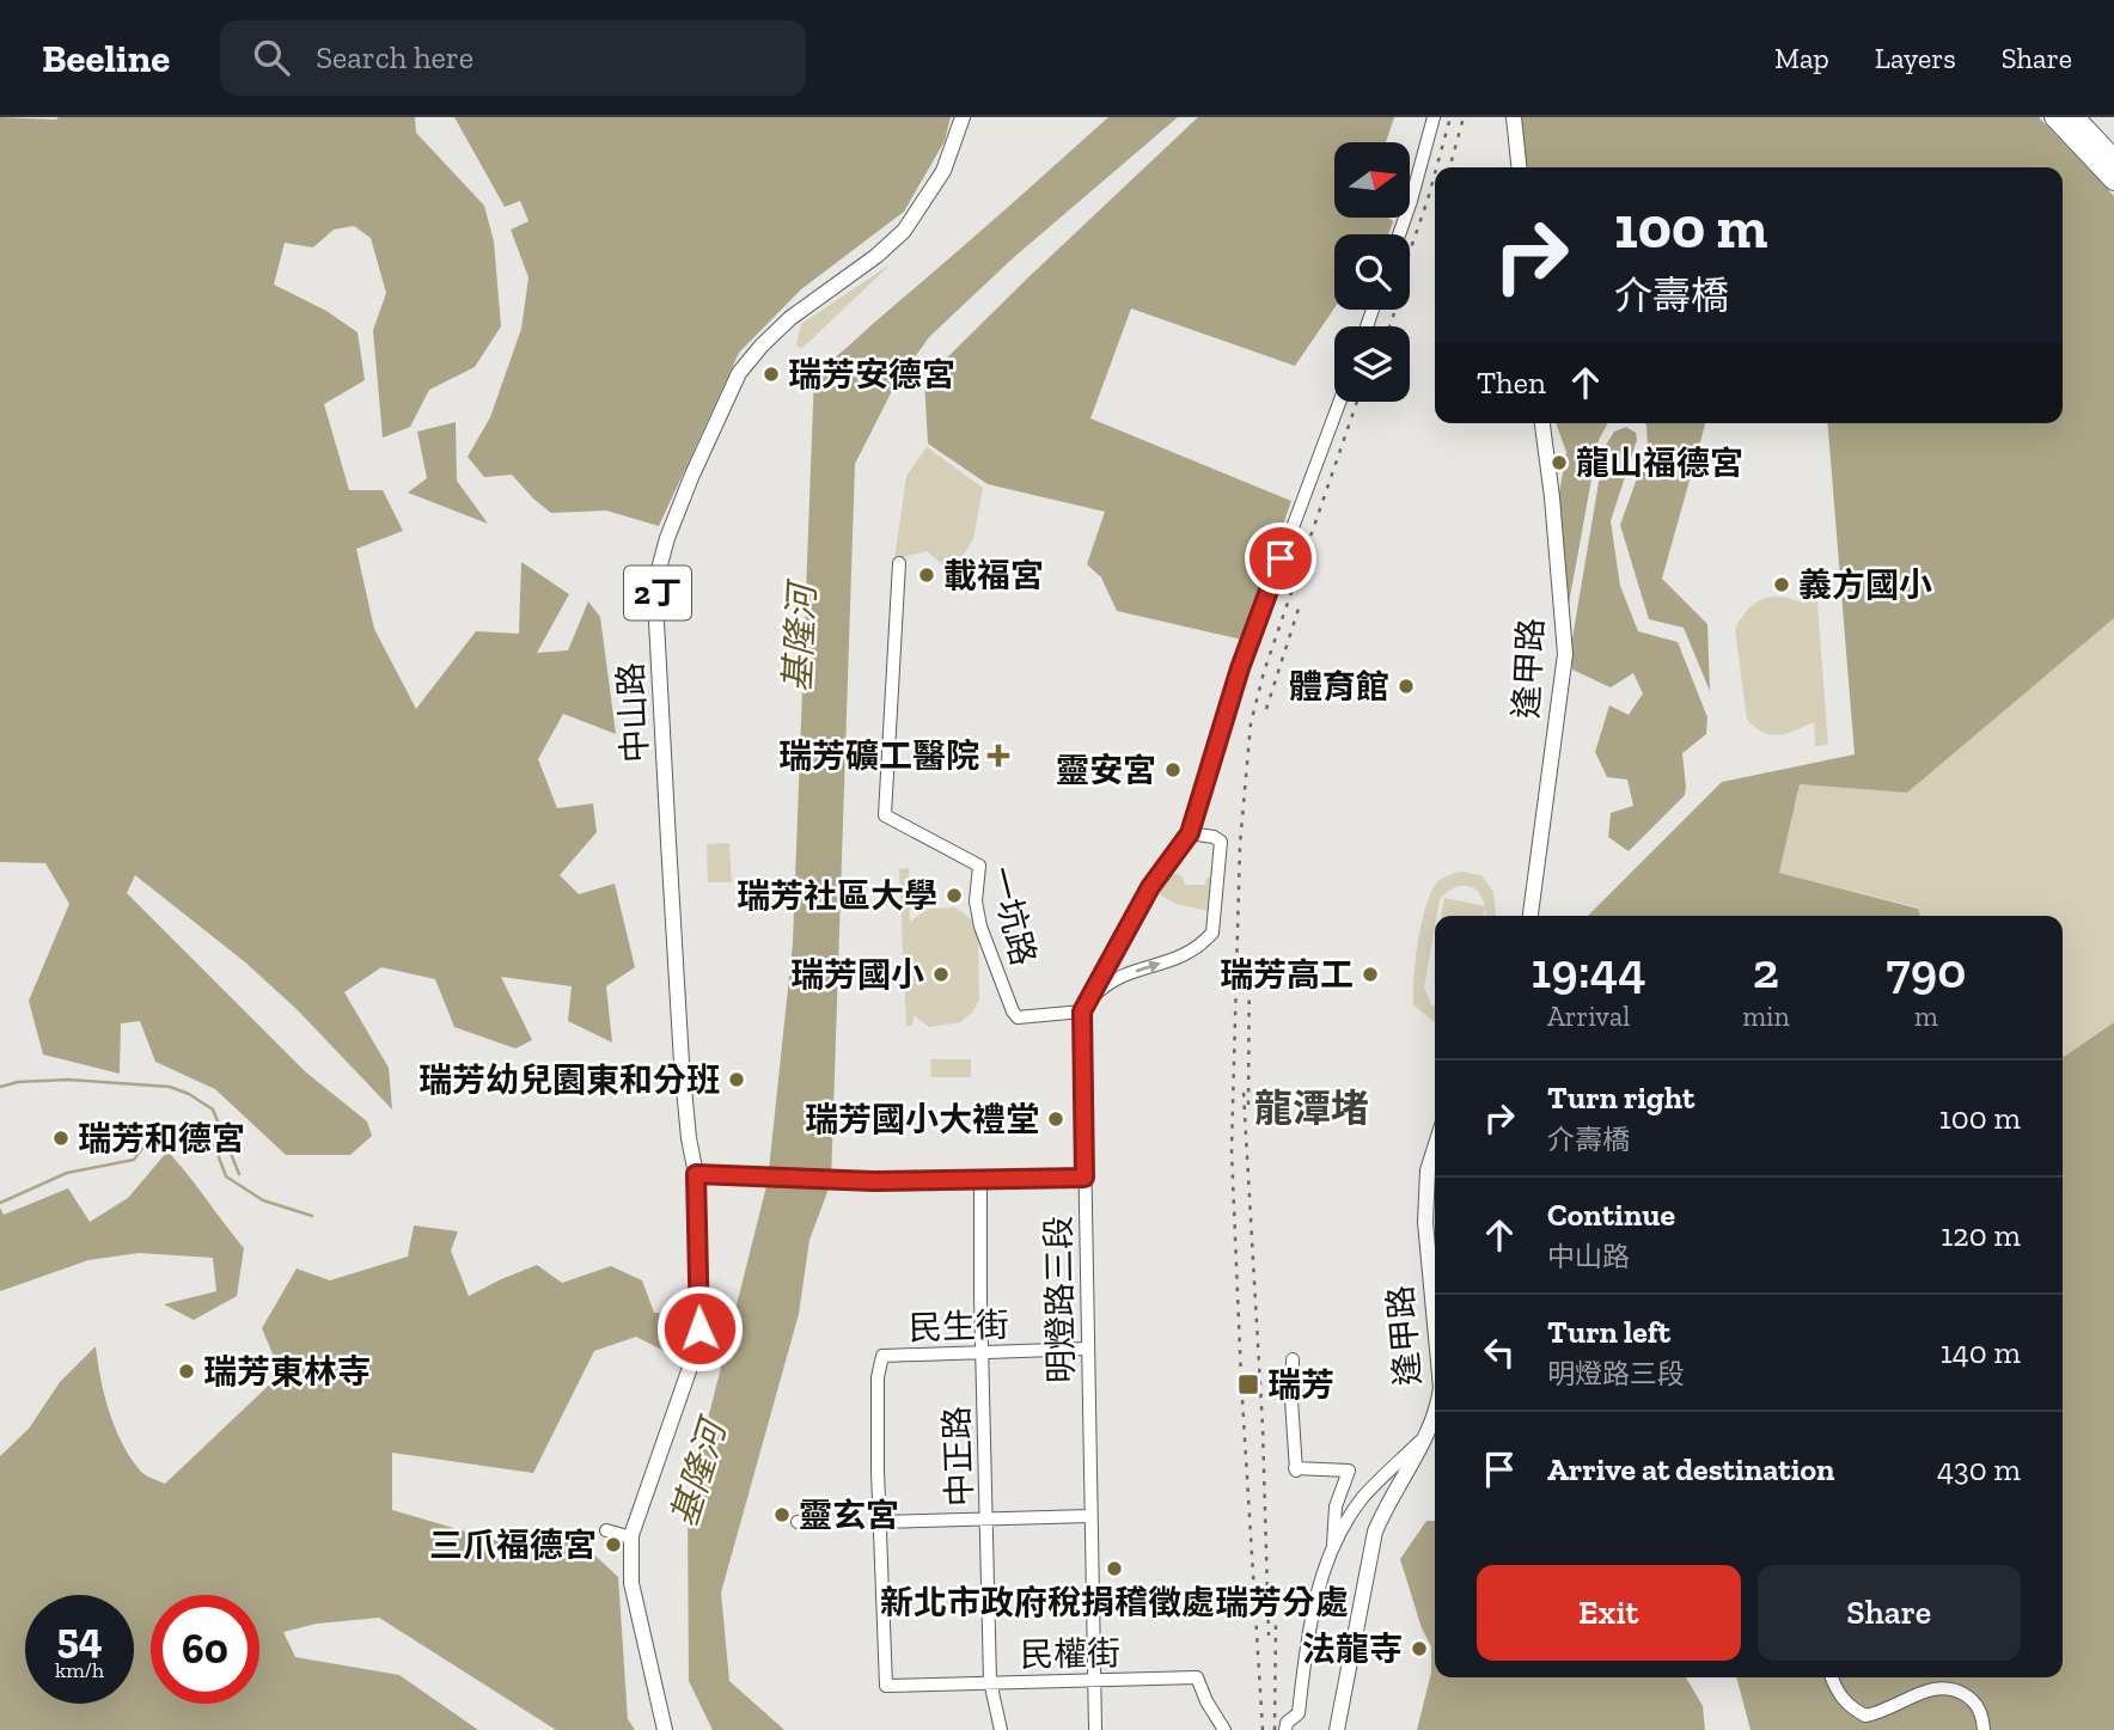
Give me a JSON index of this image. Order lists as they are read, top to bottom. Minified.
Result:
{"streets":{"main road":["2丁","逢甲路","中山路"],"street":["一坑路","明燈路三段","民生街","中正路","民權街"]},"crossings":[["2丁","中山路"],["一坑路","明燈路三段"],["明燈路三段","民生街"],["明燈路三段","民權街"],["民生街","中正路"],["民生街","民權街"],["中正路","民權街"]],"districts":["龍潭堵"],"water":["基隆河"],"places":{"other":["瑞芳安德宮","龍山福德宮","載福宮","義方國小","體育館","靈安宮","瑞芳社區大學","瑞芳國小","瑞芳高工","瑞芳幼兒園東和分班","瑞芳國小大禮堂","瑞芳和德宮","瑞芳東林寺","靈玄宮","三爪福德宮","新北市政府稅捐稽徵處瑞芳分處","法龍寺"],"health":["瑞芳礦工醫院"],"transit":["瑞芳"]},"north":"right","page":{"header":"Beeline","search":"Search here","nav":["Map","Layers","Share"],"turn":["100 m","介壽橋"],"then":"Then","eta":["19:44","Arrival","2","min","790","m"],"list":[{"name":"Turn right","note":"介壽橋","value":"100 m"},{"name":"Continue","note":"中山路","value":"120 m"},{"name":"Turn left","note":"明燈路三段","value":"140 m"},{"name":"Arrive at destination","value":"430 m"}],"buttons":["Exit","Share"],"speed":"54 km/h","limit":"60"}}
